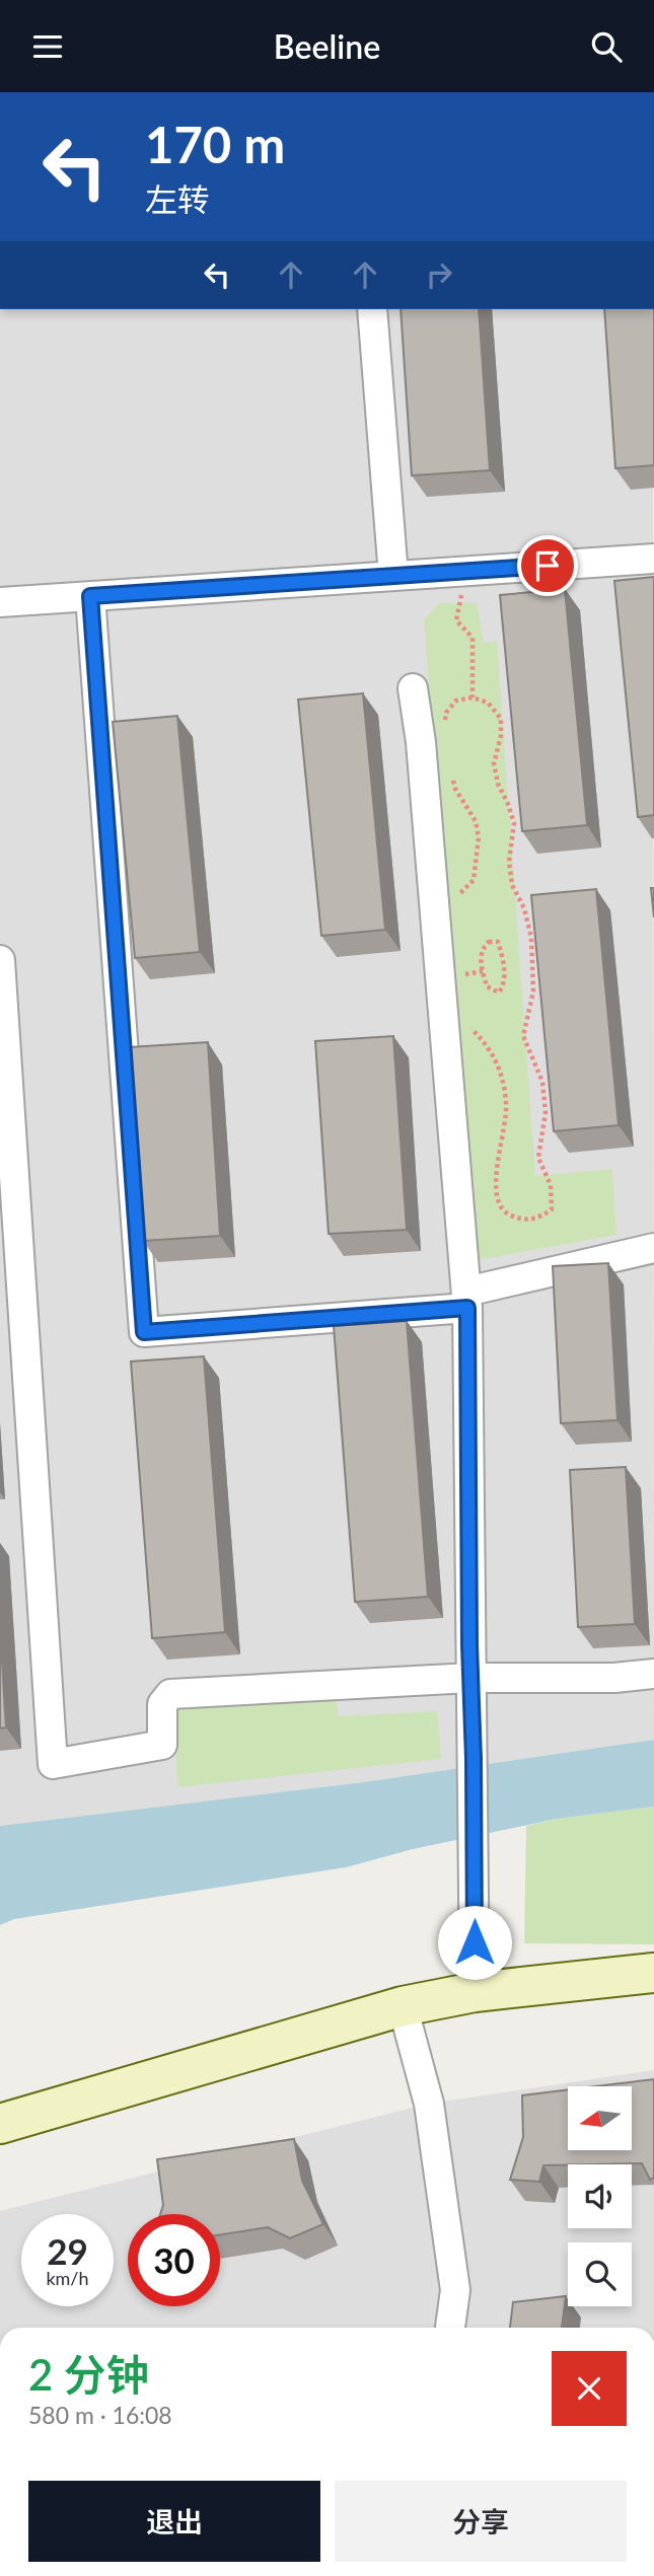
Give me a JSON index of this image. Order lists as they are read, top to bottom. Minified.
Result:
{"north":"left","page":{"header":"Beeline","turn":["170 m","左转"],"speed":"29 km/h","limit":"30","heading":["2 分钟","580 m · 16:08"],"buttons":["退出","分享"]}}
